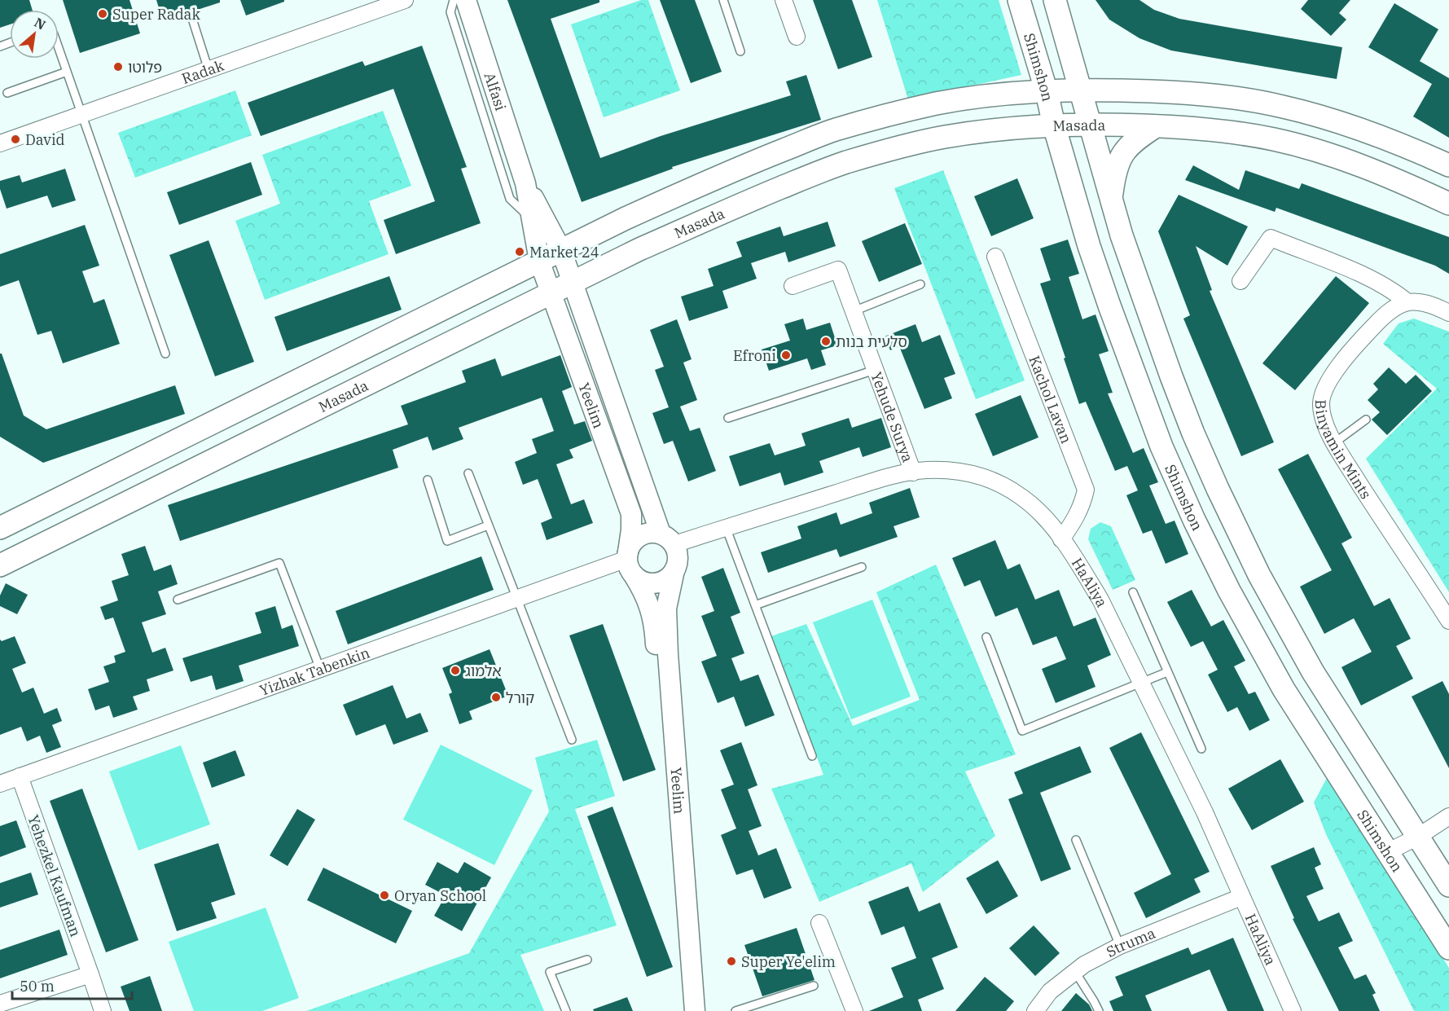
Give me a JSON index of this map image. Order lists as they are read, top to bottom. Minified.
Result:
{"streets":{"main road":["Shimshon","Masada"],"street":["Radak","Alfasi","Kachol Lavan","Yeelim","Yehude Surya","Binyamin Mints","HaAliya","Yizhak Tabenkin","Yehezkel Kaufman","Struma"]},"crossings":[["Shimshon","Masada"],["Alfasi","Yeelim"],["Masada","Yeelim"],["Kachol Lavan","HaAliya"],["Yeelim","HaAliya"],["Yeelim","Yizhak Tabenkin"],["Yehude Surya","HaAliya"],["HaAliya","Yizhak Tabenkin"],["HaAliya","Struma"],["Yizhak Tabenkin","Yehezkel Kaufman"]],"places":["Super Radak","פלוטו","David","Market 24","סלעית בנות","Efroni","אלמוג","קורל","Oryan School","Super Ye'elim"],"scale_bar":"50 m","north":"top right"}
